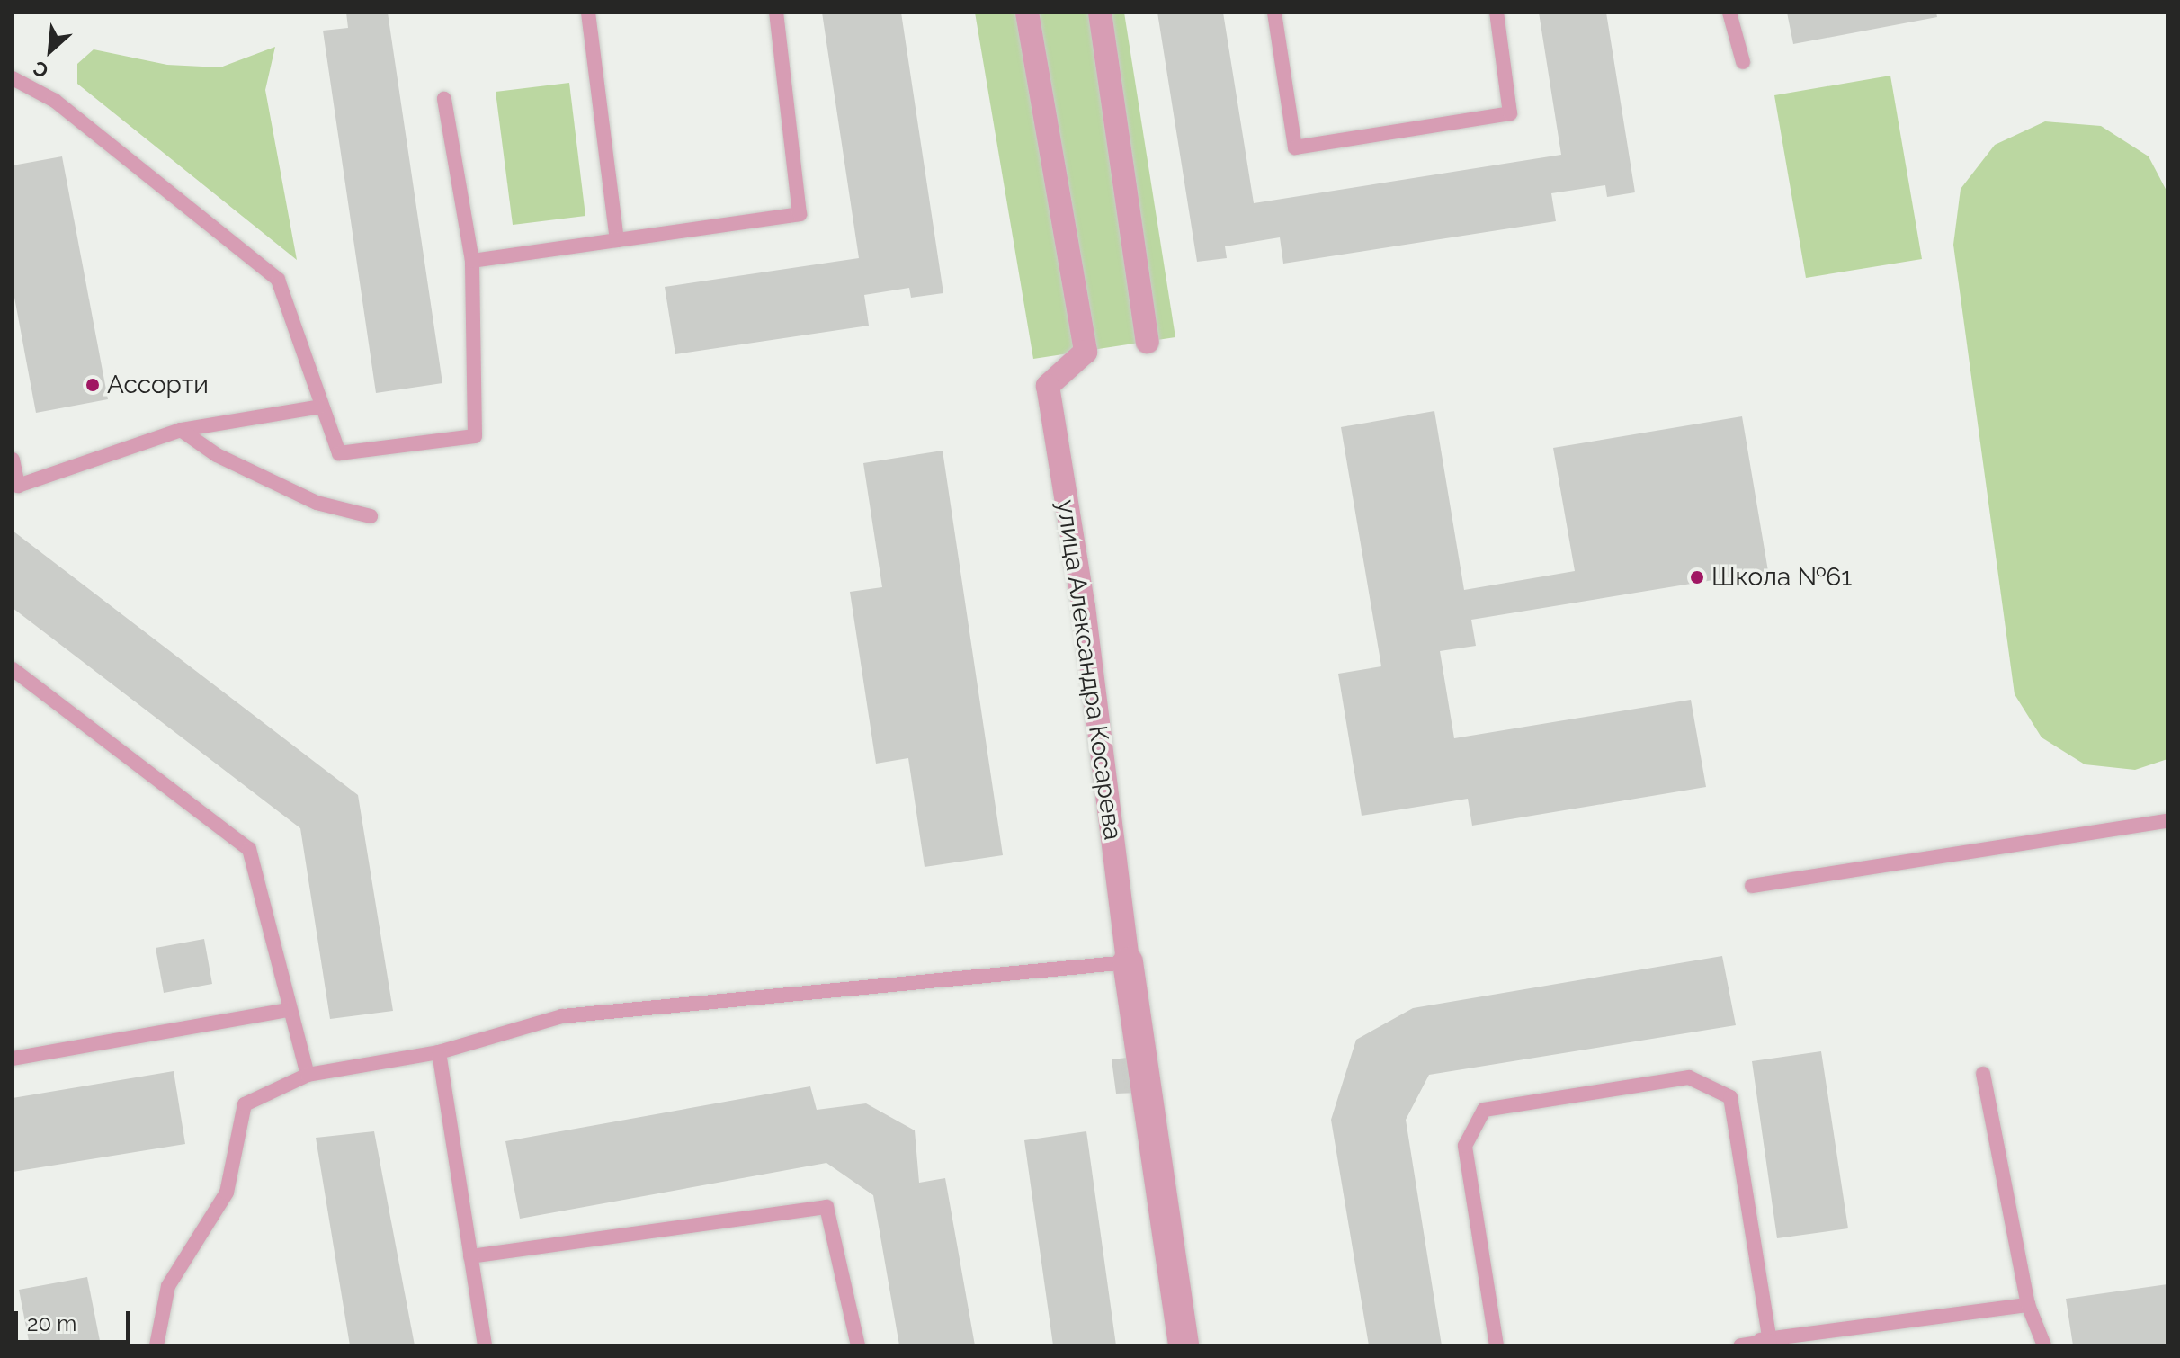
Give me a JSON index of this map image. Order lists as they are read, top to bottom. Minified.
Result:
{"streets":{"street":["улица Александра Косарева"]},"places":["Ассорти","Школа №61"],"scale_bar":"20 m","north":"bottom left"}
